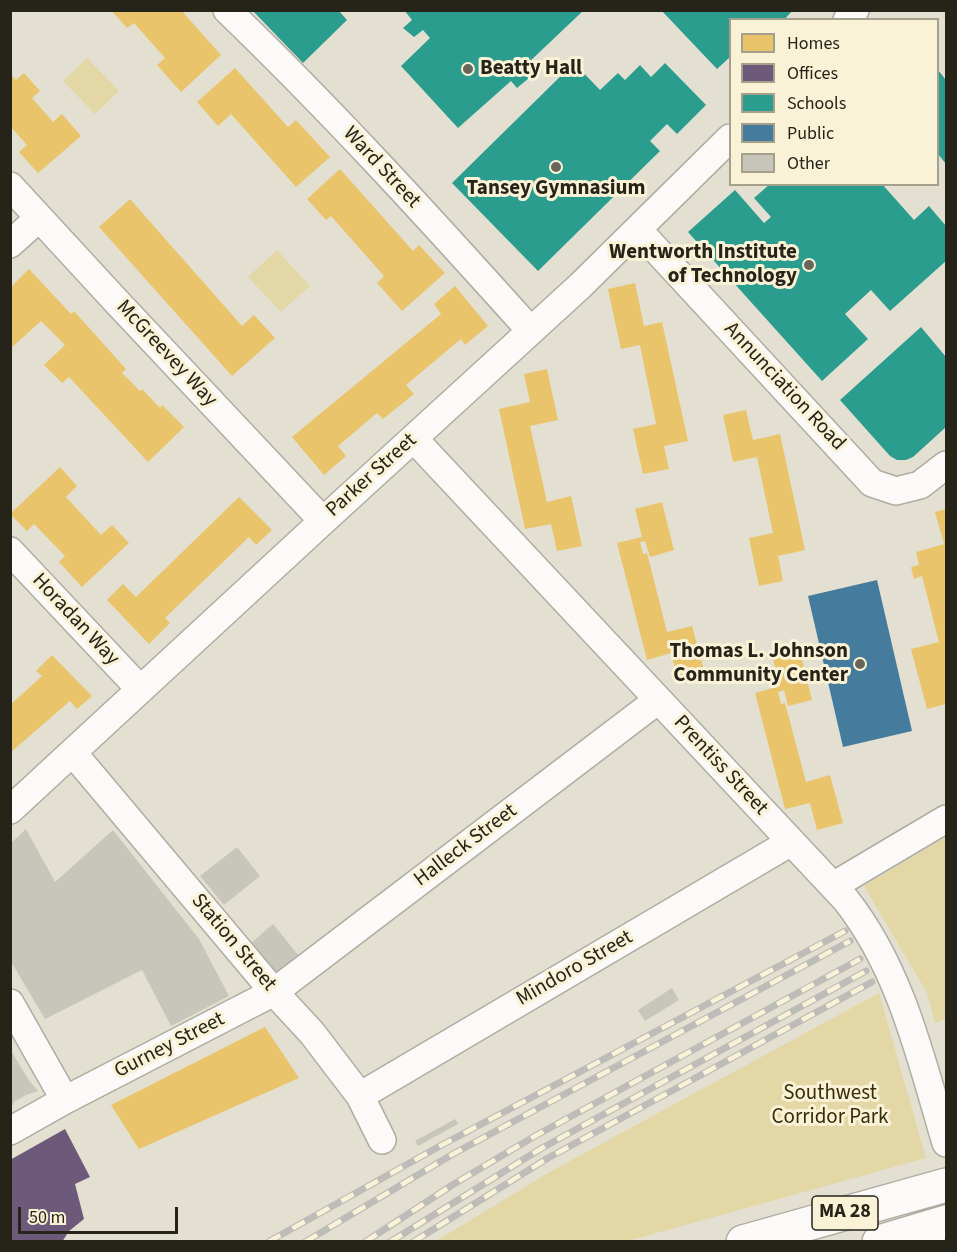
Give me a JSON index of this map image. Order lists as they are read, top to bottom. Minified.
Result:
{"streets":{"main road":["MA 28"],"street":["Ward Street","McGreevey Way","Annunciation Road","Parker Street","Horadan Way","Prentiss Street","Halleck Street","Station Street","Mindoro Street","Gurney Street"]},"crossings":[["Ward Street","Parker Street"],["McGreevey Way","Parker Street"],["Annunciation Road","Parker Street"],["Parker Street","Horadan Way"],["Parker Street","Prentiss Street"],["Parker Street","Station Street"],["Prentiss Street","Halleck Street"],["Prentiss Street","Mindoro Street"],["Halleck Street","Station Street"],["Halleck Street","Gurney Street"],["Station Street","Mindoro Street"],["Station Street","Gurney Street"]],"parks":["Southwest Corridor Park"],"places":["Beatty Hall","Tansey Gymnasium","Wentworth Institute of Technology","Thomas L. Johnson Community Center"],"legend":["Homes","Offices","Schools","Public","Other"],"scale_bar":"50 m"}
